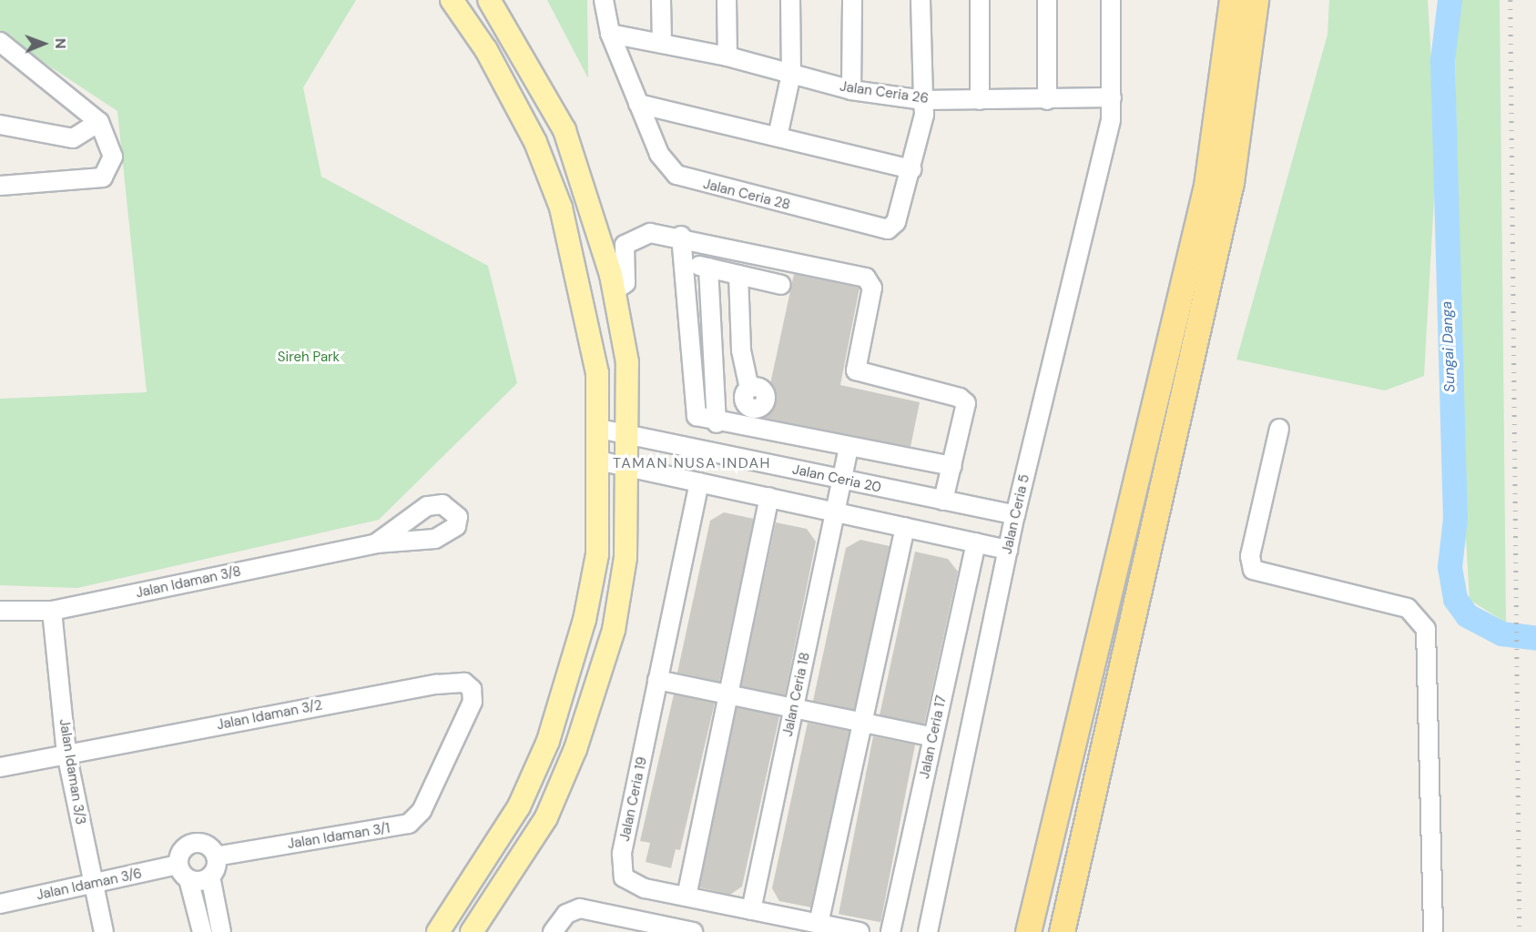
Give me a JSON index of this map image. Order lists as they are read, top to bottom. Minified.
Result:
{"streets":{"street":["Jalan Ceria 26","Jalan Ceria 28","Jalan Ceria 20","Jalan Ceria 5","Jalan Idaman 3/8","Jalan Ceria 18","Jalan Idaman 3/2","Jalan Ceria 17","Jalan Idaman 3/3","Jalan Ceria 19","Jalan Idaman 3/1","Jalan Idaman 3/6"]},"crossings":[["Jalan Ceria 26","Jalan Ceria 28"],["Jalan Ceria 26","Jalan Ceria 5"],["Jalan Ceria 20","Jalan Ceria 5"],["Jalan Ceria 20","Jalan Ceria 18"],["Jalan Idaman 3/8","Jalan Idaman 3/3"],["Jalan Ceria 18","Jalan Ceria 19"],["Jalan Idaman 3/2","Jalan Idaman 3/3"],["Jalan Idaman 3/2","Jalan Idaman 3/1"],["Jalan Idaman 3/3","Jalan Idaman 3/6"],["Jalan Idaman 3/1","Jalan Idaman 3/6"]],"districts":["TAMAN NUSA INDAH"],"water":["Sungai Danga"],"parks":["Sireh Park"],"north":"right"}
